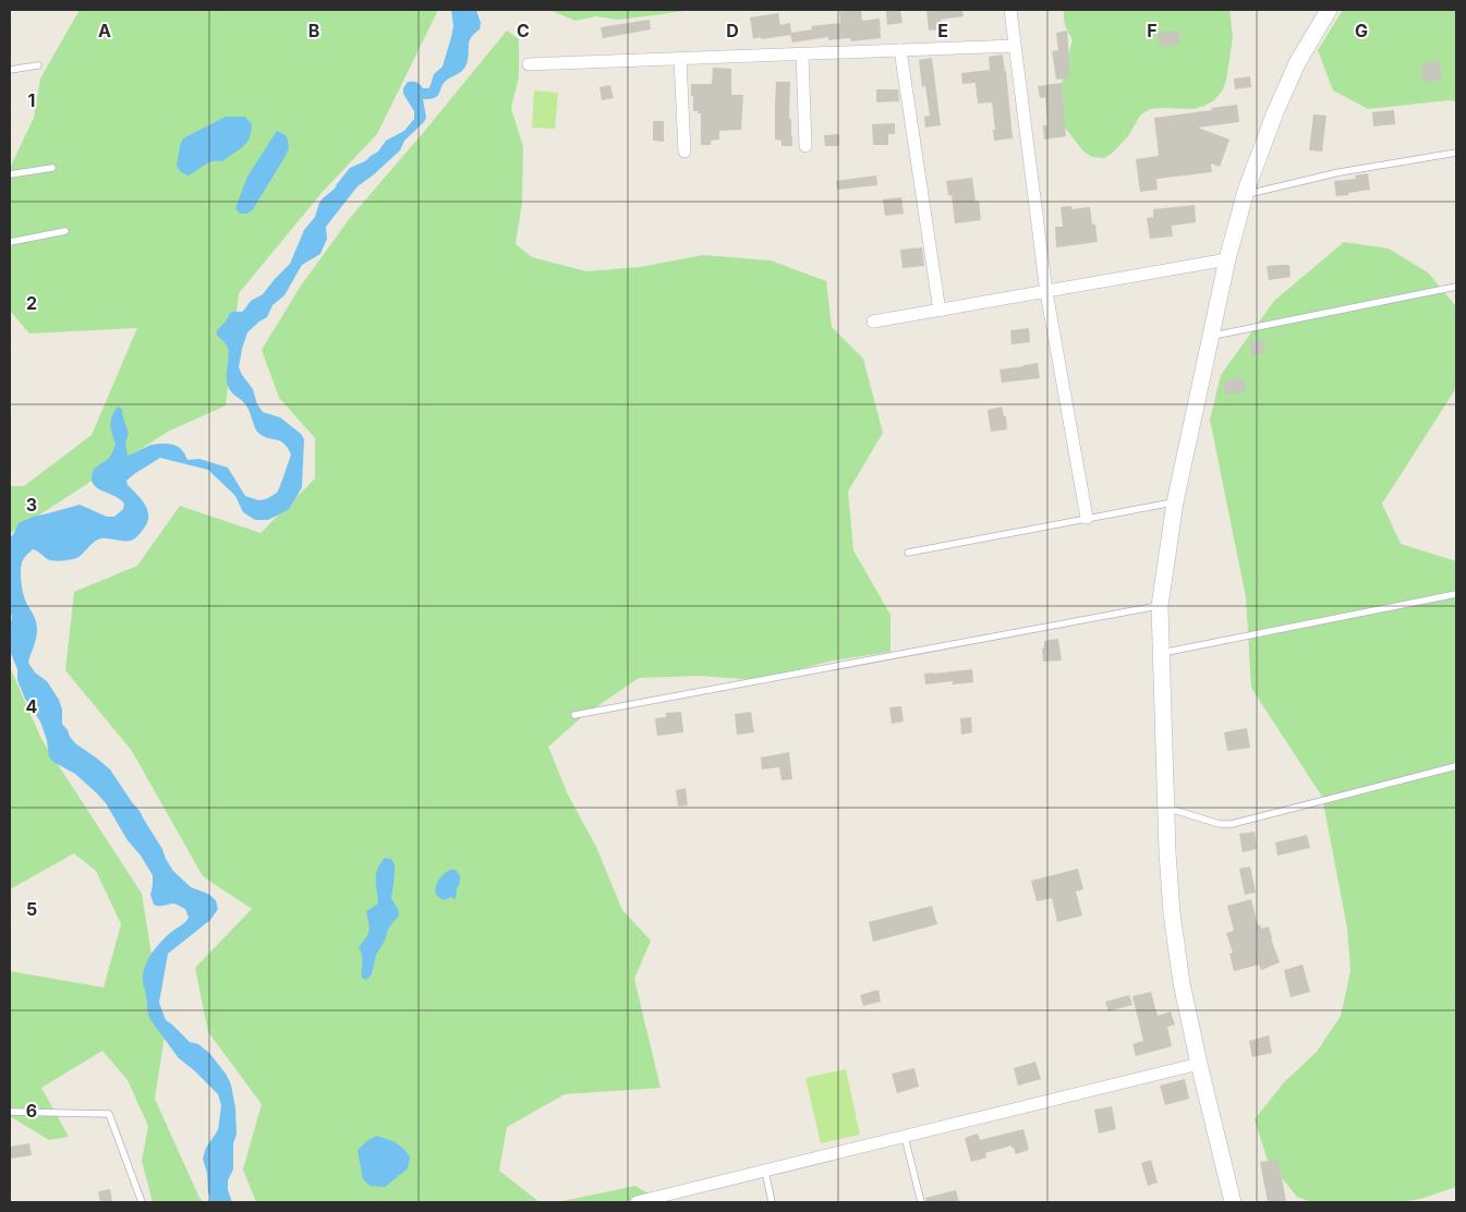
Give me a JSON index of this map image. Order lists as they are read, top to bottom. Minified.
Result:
{"grid":{"columns":["A","B","C","D","E","F","G"],"rows":["1","2","3","4","5","6"]}}
